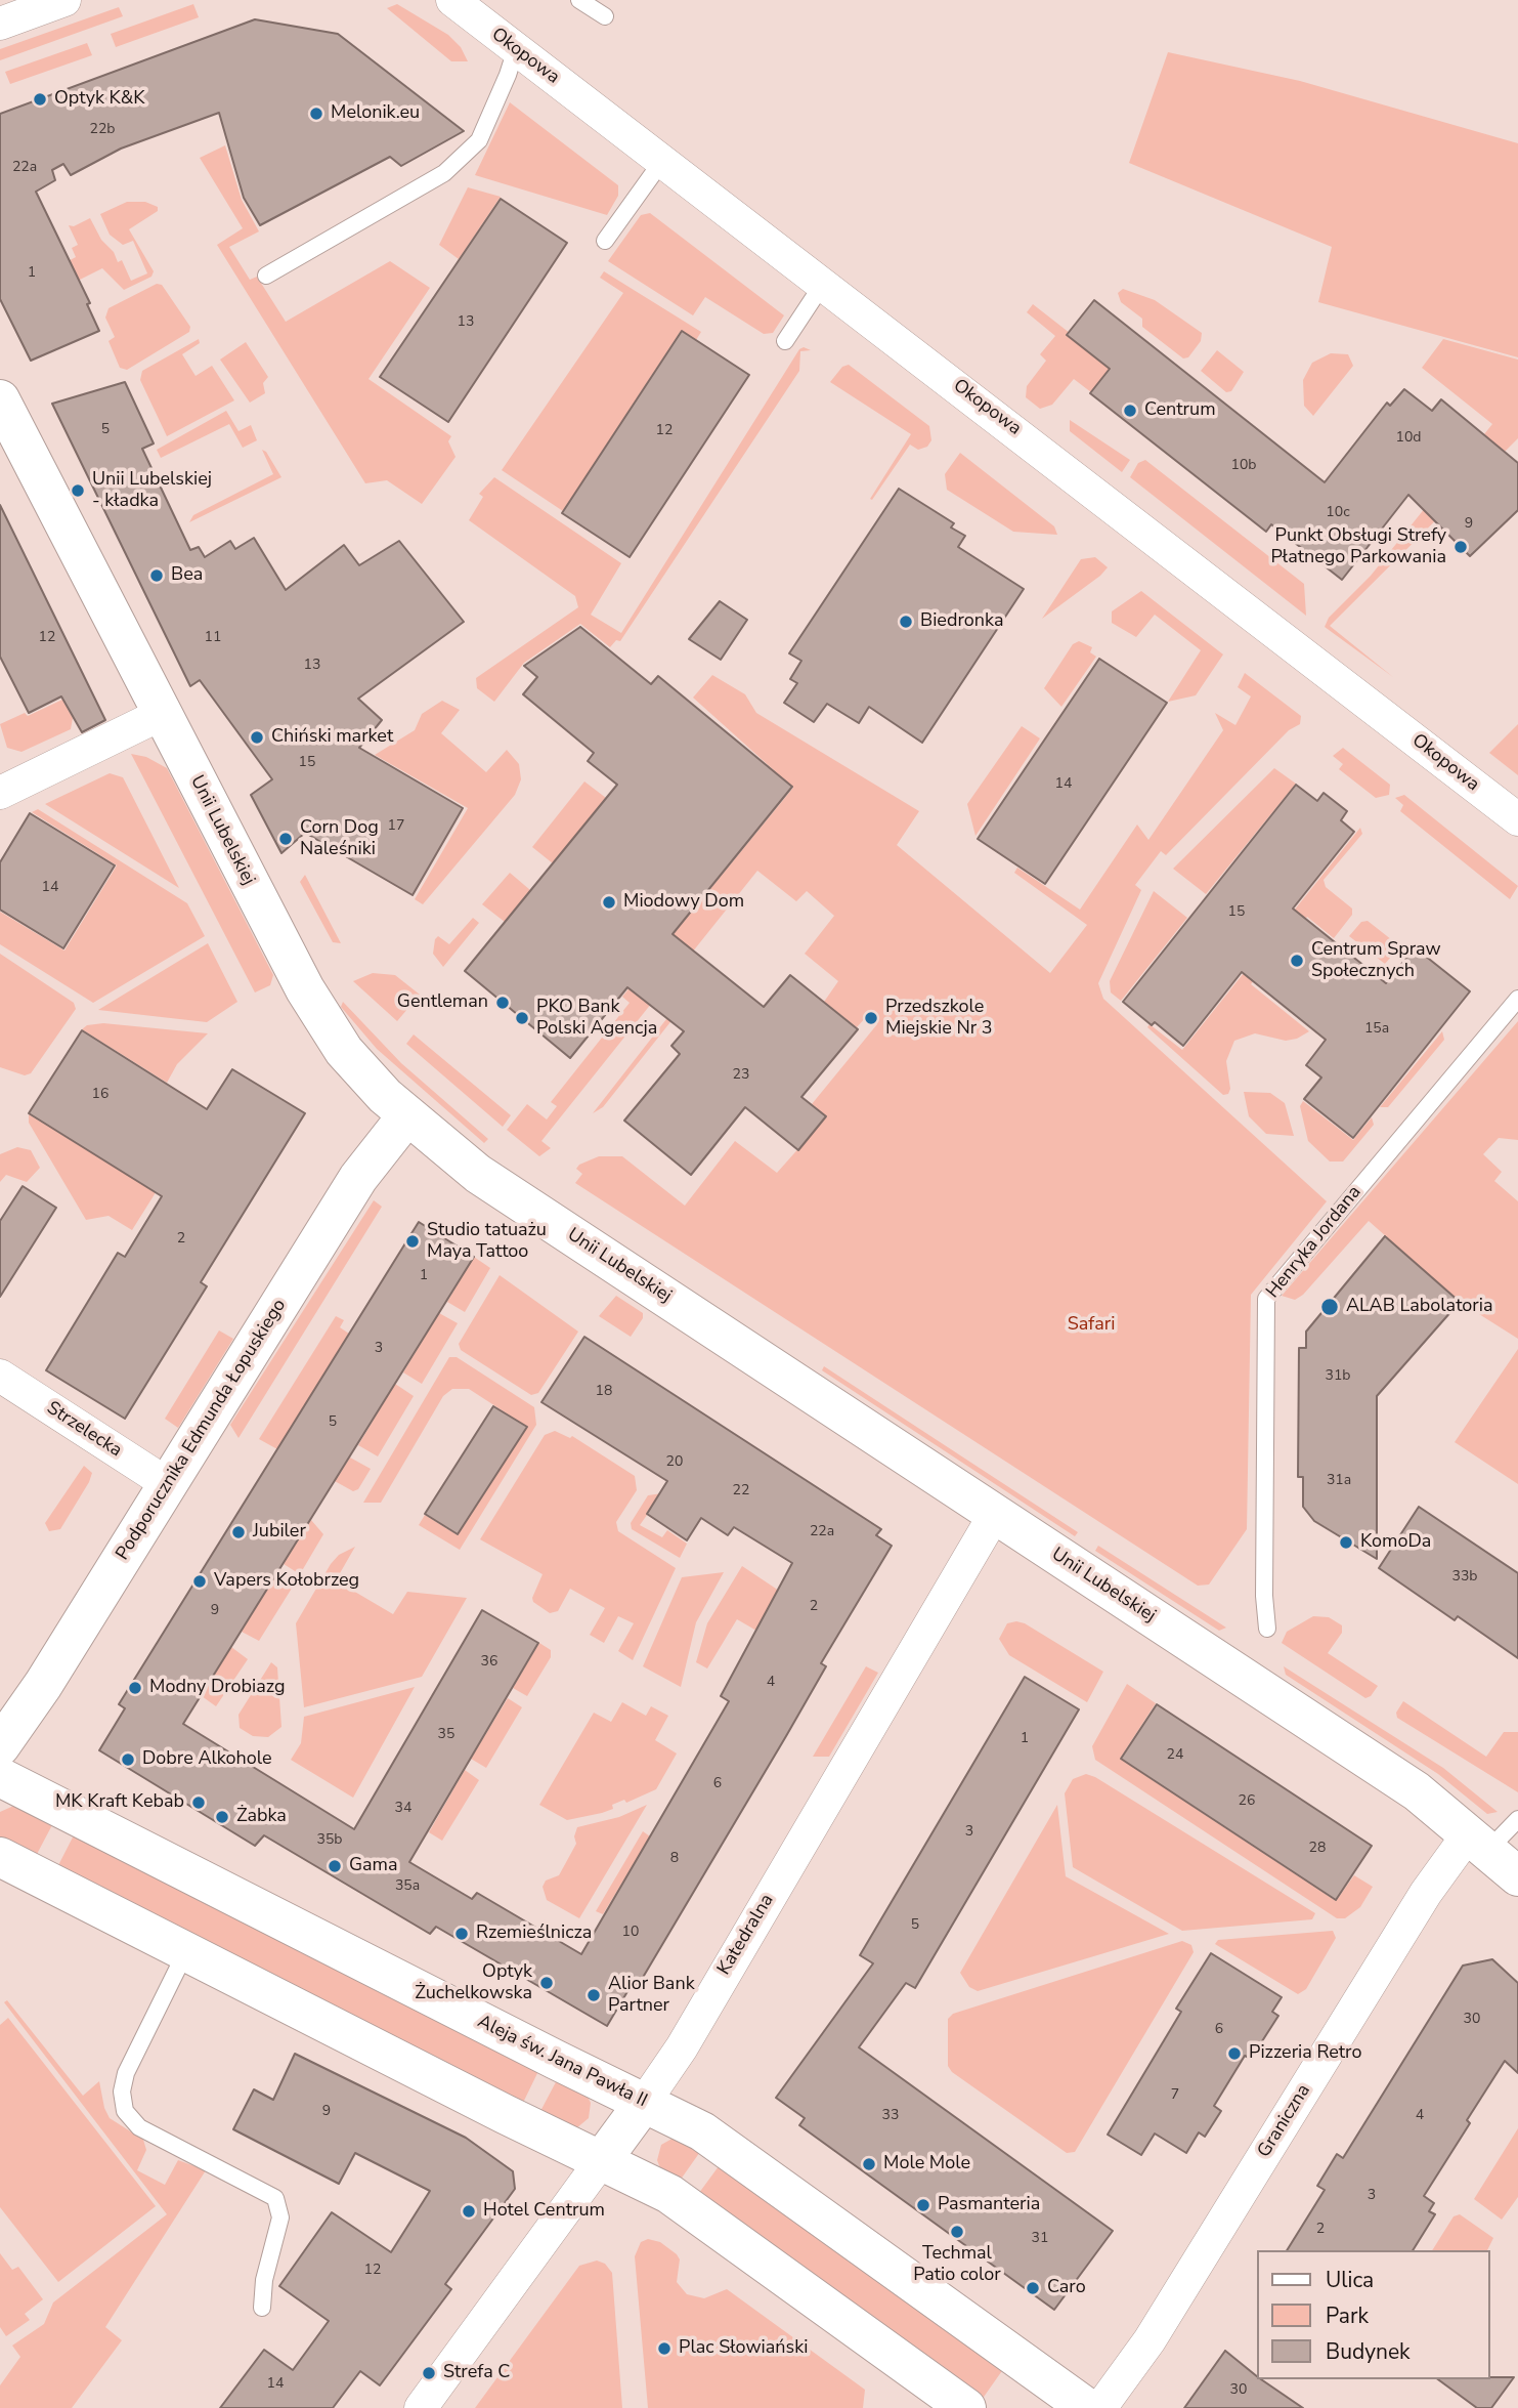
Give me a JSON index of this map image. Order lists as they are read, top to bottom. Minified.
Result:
{"streets":{"street":["Okopowa","Unii Lubelskiej","Strzelecka","Podporucznika Edmunda Łopuskiego","Katedralna","Aleja św. Jana Pawła II","Graniczna"],"lane":["Henryka Jordana"]},"crossings":[["Unii Lubelskiej","Podporucznika Edmunda Łopuskiego"],["Unii Lubelskiej","Katedralna"],["Unii Lubelskiej","Graniczna"],["Strzelecka","Podporucznika Edmunda Łopuskiego"],["Katedralna","Aleja św. Jana Pawła II"]],"parks":["Safari"],"places":["Optyk K&K","Melonik.eu","Centrum","Unii Lubelskiej - kładka","Punkt Obsługi Strefy Płatnego Parkowania","Bea","Biedronka","Chiński market","Corn Dog Naleśniki","Miodowy Dom","Centrum Spraw Społecznych","Gentleman","PKO Bank Polski Agencja","Przedszkole Miejskie Nr 3","Studio tatuażu Maya Tattoo","ALAB Labolatoria","Jubiler","KomoDa","Vapers Kołobrzeg","Modny Drobiazg","Dobre Alkohole","MK Kraft Kebab","Żabka","Gama","Rzemieślnicza","Optyk Żuchelkowska","Alior Bank Partner","Pizzeria Retro","Mole Mole","Pasmanteria","Hotel Centrum","Techmal Patio color","Caro","Plac Słowiański","Strefa C"],"house_numbers":["22b","22a","1","13","5","12","10d","10b","10c","9","12","11","13","15","14","17","14","15","15a","23","16","2","1","3","31b","18","5","20","31a","22","22a","33b","2","9","36","4","35","1","24","6","26","34","3","35b","28","8","35a","5","10","30","6","7","9","33","4","3","2","31","12","14","30"],"legend":["Ulica","Park","Budynek"]}
